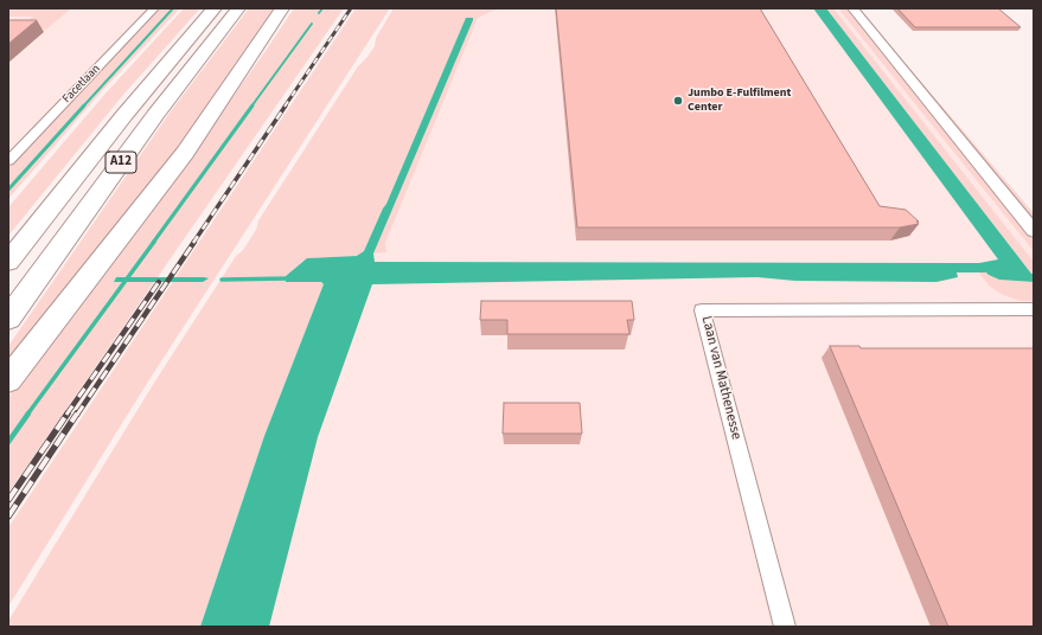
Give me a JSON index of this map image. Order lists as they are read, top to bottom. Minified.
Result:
{"streets":{"highway":["A12"],"street":["Facetlaan","Laan van Mathenesse"]},"places":["Jumbo E-Fulfilment Center"]}
